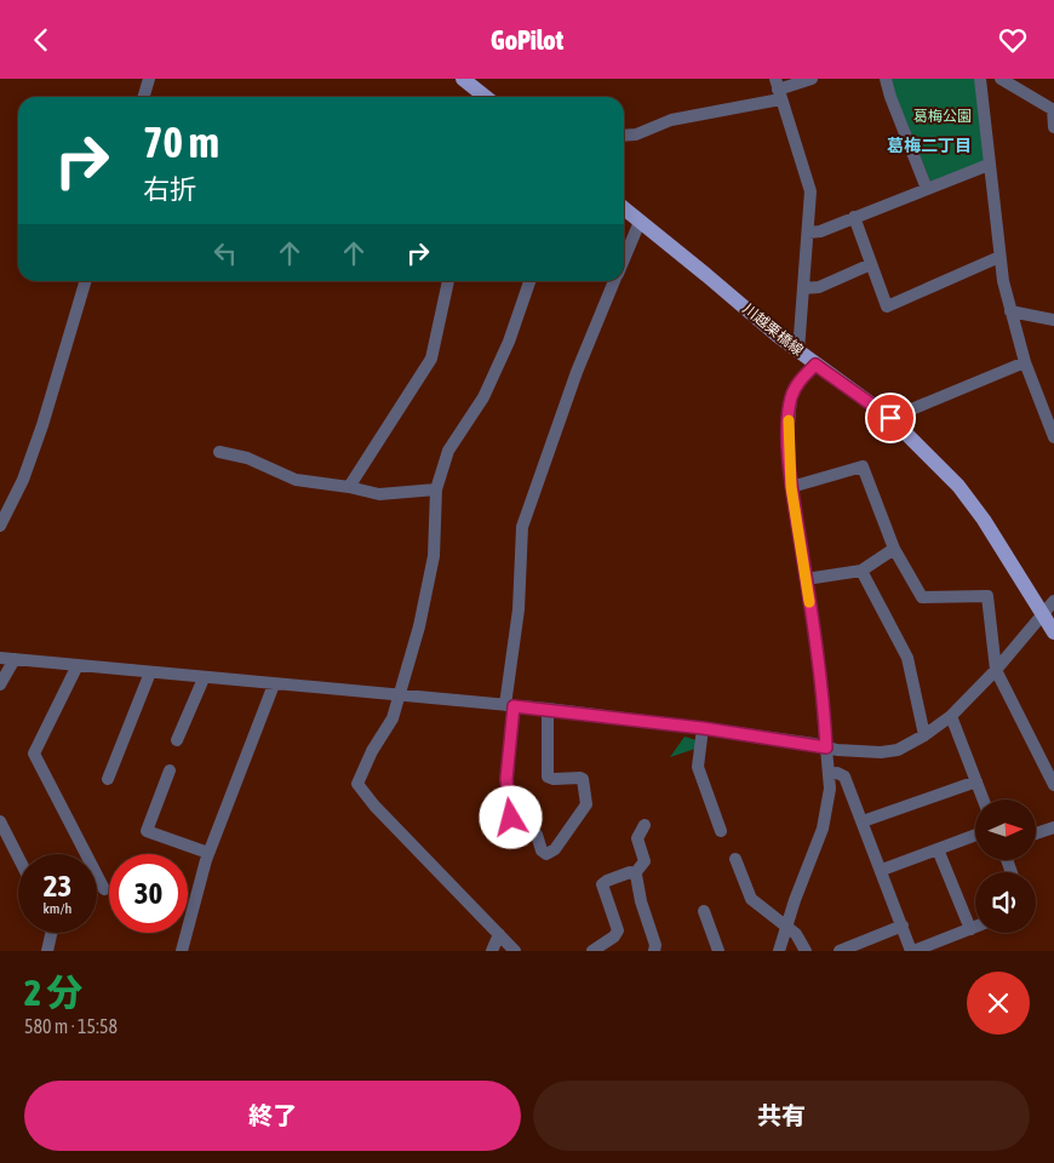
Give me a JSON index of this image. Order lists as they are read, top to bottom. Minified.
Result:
{"streets":{"main road":["川越栗橋線"]},"districts":["葛梅二丁目"],"parks":["葛梅公園"],"north":"right","page":{"header":"GoPilot","turn":["70 m","右折"],"speed":"23 km/h","limit":"30","heading":["2 分","580 m · 15:58"],"buttons":["終了","共有"]}}
